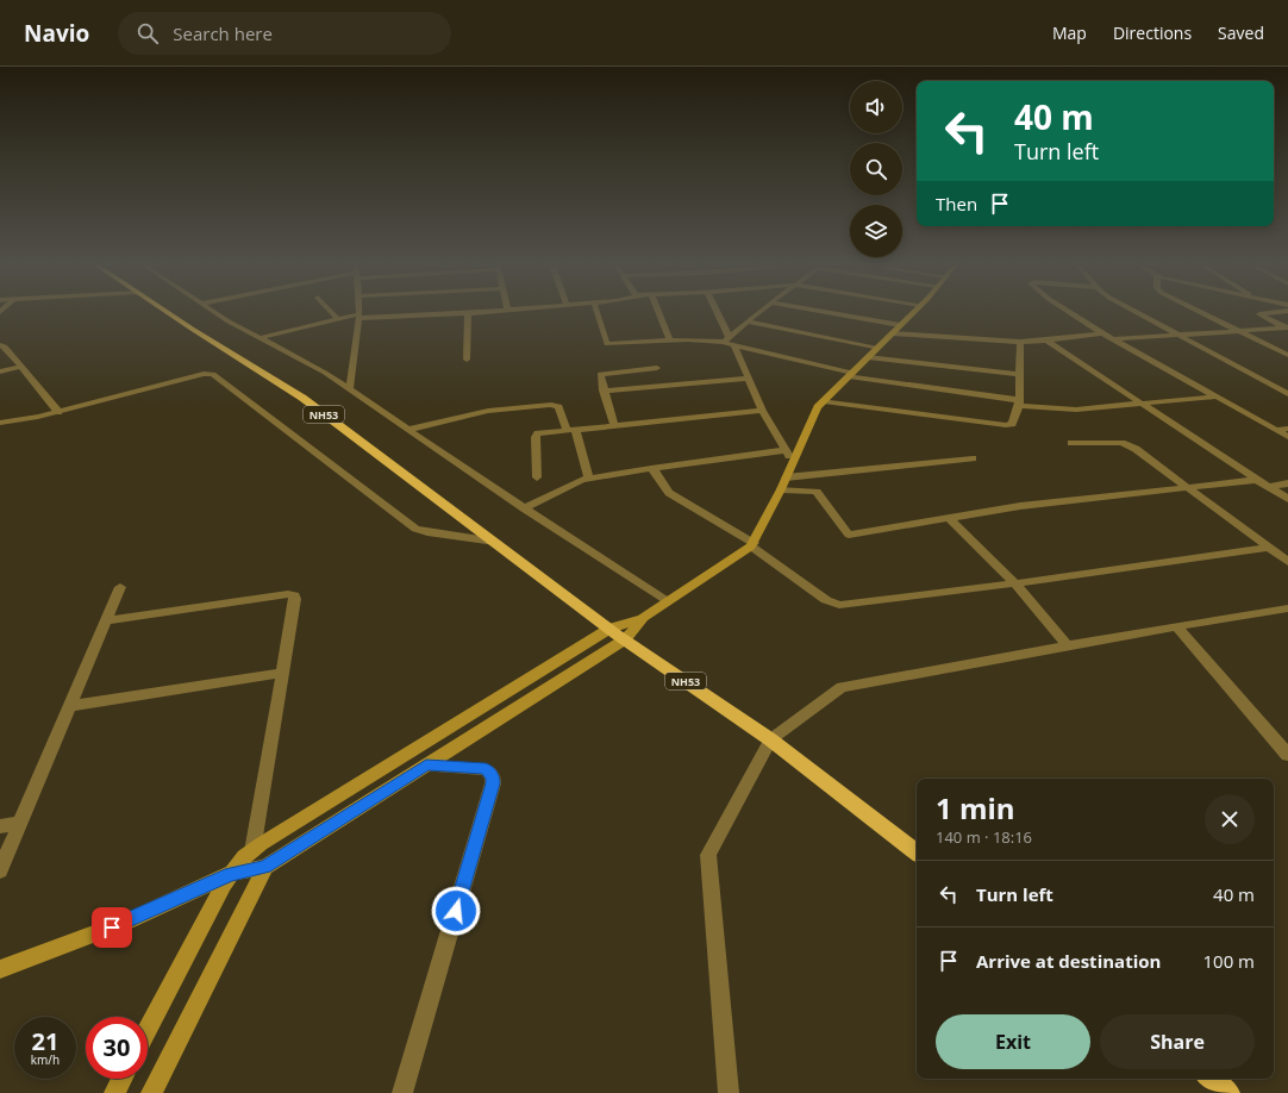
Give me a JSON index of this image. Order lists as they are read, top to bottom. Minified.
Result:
{"streets":{"highway":["NH53"]},"page":{"header":"Navio","search":"Search here","nav":["Map","Directions","Saved"],"turn":["40 m","Turn left"],"then":"Then","heading":["1 min","140 m · 18:16"],"list":[{"name":"Turn left","value":"40 m"},{"name":"Arrive at destination","value":"100 m"}],"buttons":["Exit","Share"],"speed":"21 km/h","limit":"30"}}
